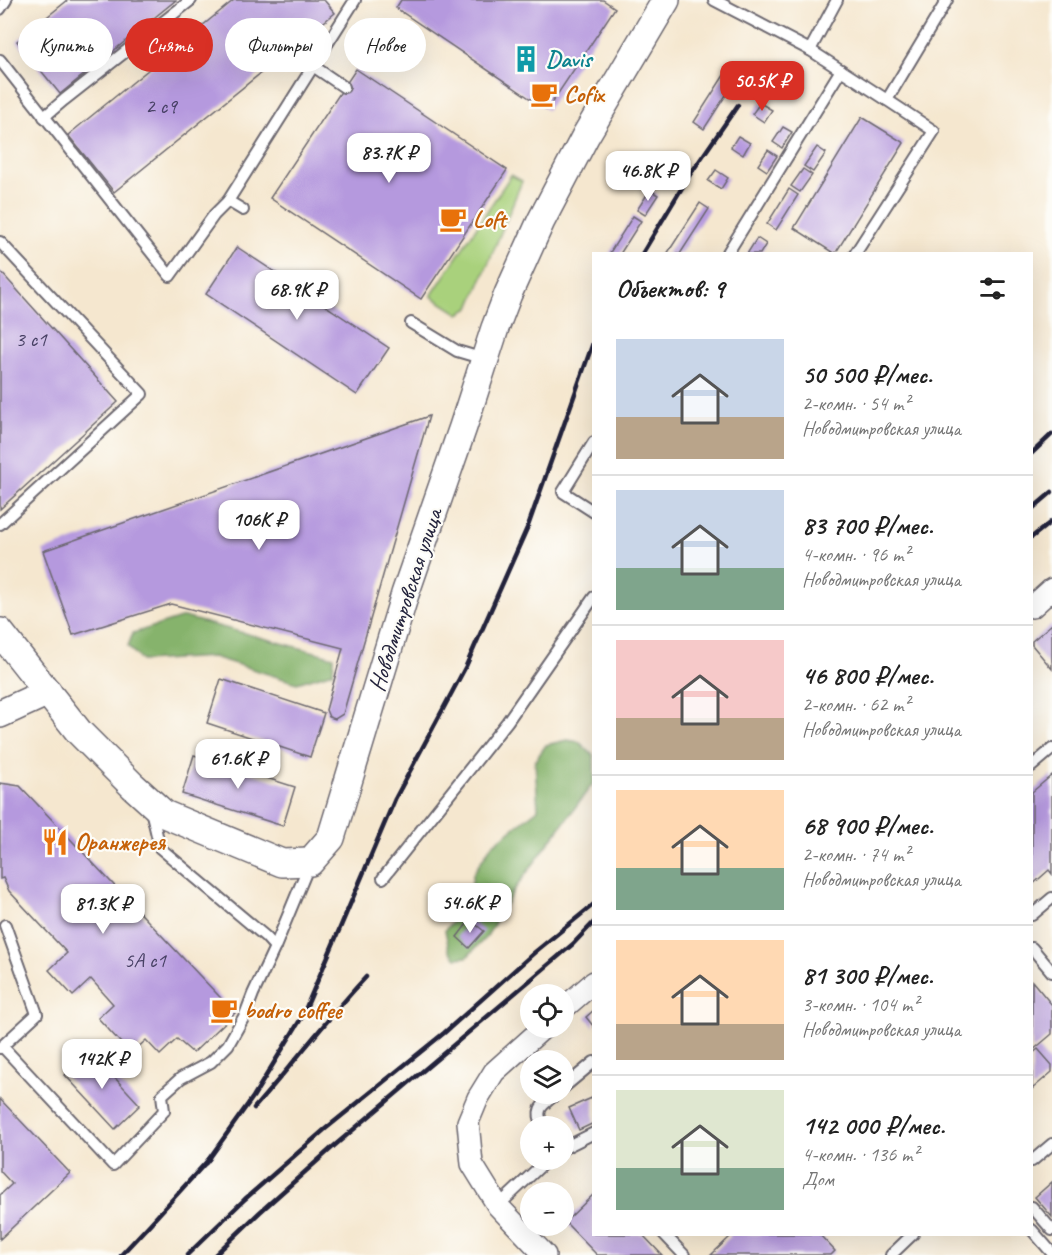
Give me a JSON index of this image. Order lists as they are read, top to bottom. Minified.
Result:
{"streets":{"street":["Новодмитровская улица"]},"places":{"building":["Davis"],"cafe":["Cofix","Loft","bodro coffee"],"restaurant":["Оранжерея"]},"house_numbers":["2 с9","3 с1","5А с1"],"page":{"chip":["Купить","Снять","Фильтры","Новое"],"price":["50.5K ₽","83.7K ₽","46.8K ₽","68.9K ₽","106K ₽","61.6K ₽","54.6K ₽","81.3K ₽","142K ₽"],"heading":"Объектов: 9","list":[{"name":"50 500 ₽/мес.","note":"2-комн. · 54 m² · Новодмитровская улица"},{"name":"83 700 ₽/мес.","note":"4-комн. · 96 m² · Новодмитровская улица"},{"name":"46 800 ₽/мес.","note":"2-комн. · 62 m² · Новодмитровская улица"},{"name":"68 900 ₽/мес.","note":"2-комн. · 74 m² · Новодмитровская улица"},{"name":"81 300 ₽/мес.","note":"3-комн. · 104 m² · Новодмитровская улица"},{"name":"142 000 ₽/мес.","note":"4-комн. · 136 m² · Дом"}],"map_buttons":["+","−"]}}
